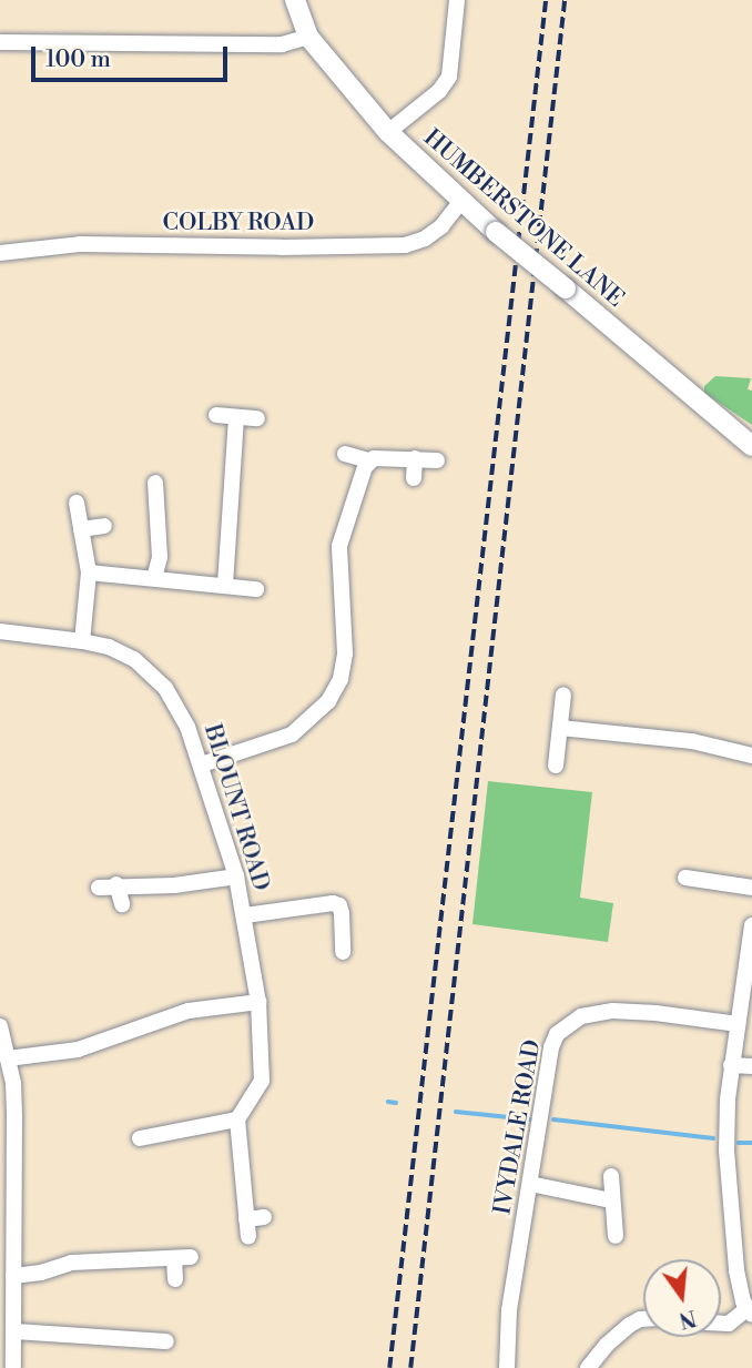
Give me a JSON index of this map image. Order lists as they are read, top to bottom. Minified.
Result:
{"streets":{"street":["HUMBERSTONE LANE","COLBY ROAD","BLOUNT ROAD","IVYDALE ROAD"]},"crossings":[["HUMBERSTONE LANE","COLBY ROAD"]],"scale_bar":"100 m","north":"bottom"}
